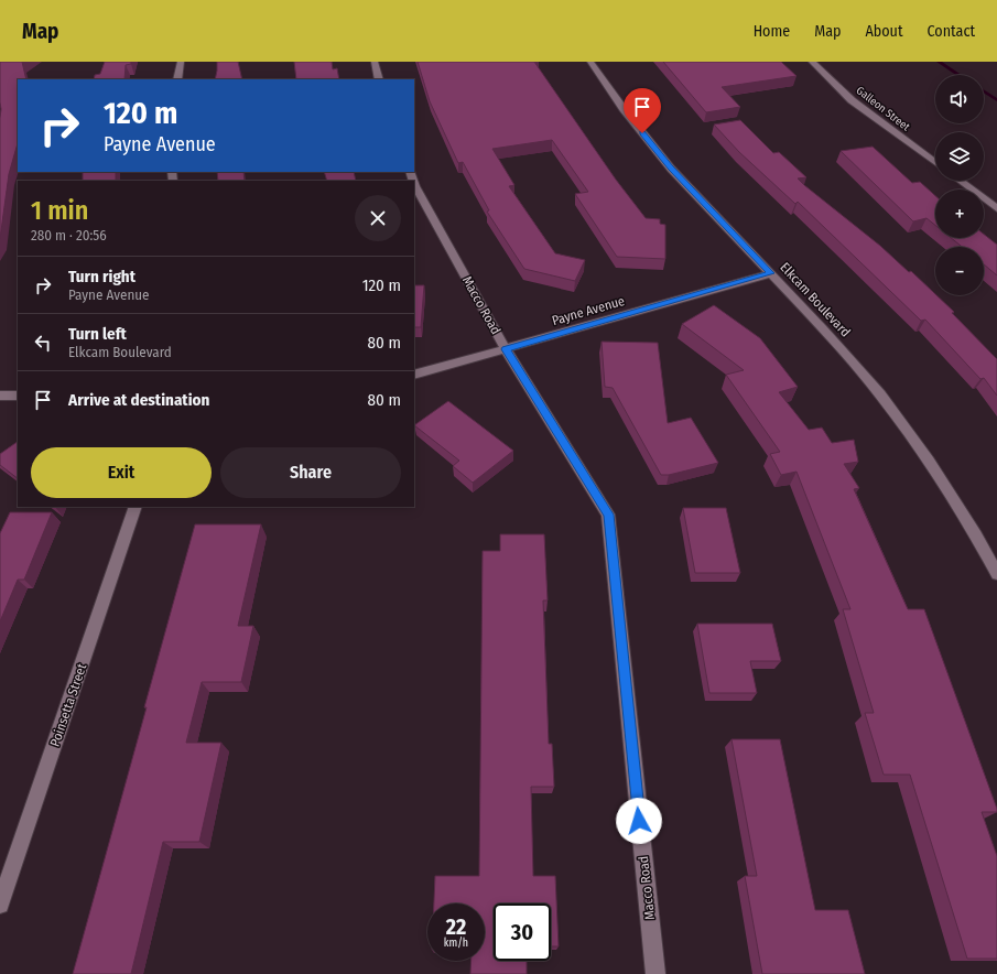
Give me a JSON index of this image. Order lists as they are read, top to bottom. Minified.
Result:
{"streets":{"street":["Galleon Street","Elkcam Boulevard","Macco Road","Payne Avenue","Poinsetta Street"]},"crossings":[["Elkcam Boulevard","Payne Avenue"],["Macco Road","Payne Avenue"]],"page":{"header":"Map","nav":["Home","Map","About","Contact"],"map_buttons":["+","−"],"turn":["120 m","Payne Avenue"],"heading":["1 min","280 m · 20:56"],"list":[{"name":"Turn right","note":"Payne Avenue","value":"120 m"},{"name":"Turn left","note":"Elkcam Boulevard","value":"80 m"},{"name":"Arrive at destination","value":"80 m"}],"buttons":["Exit","Share"],"speed":"22 km/h","limit":"30"}}
